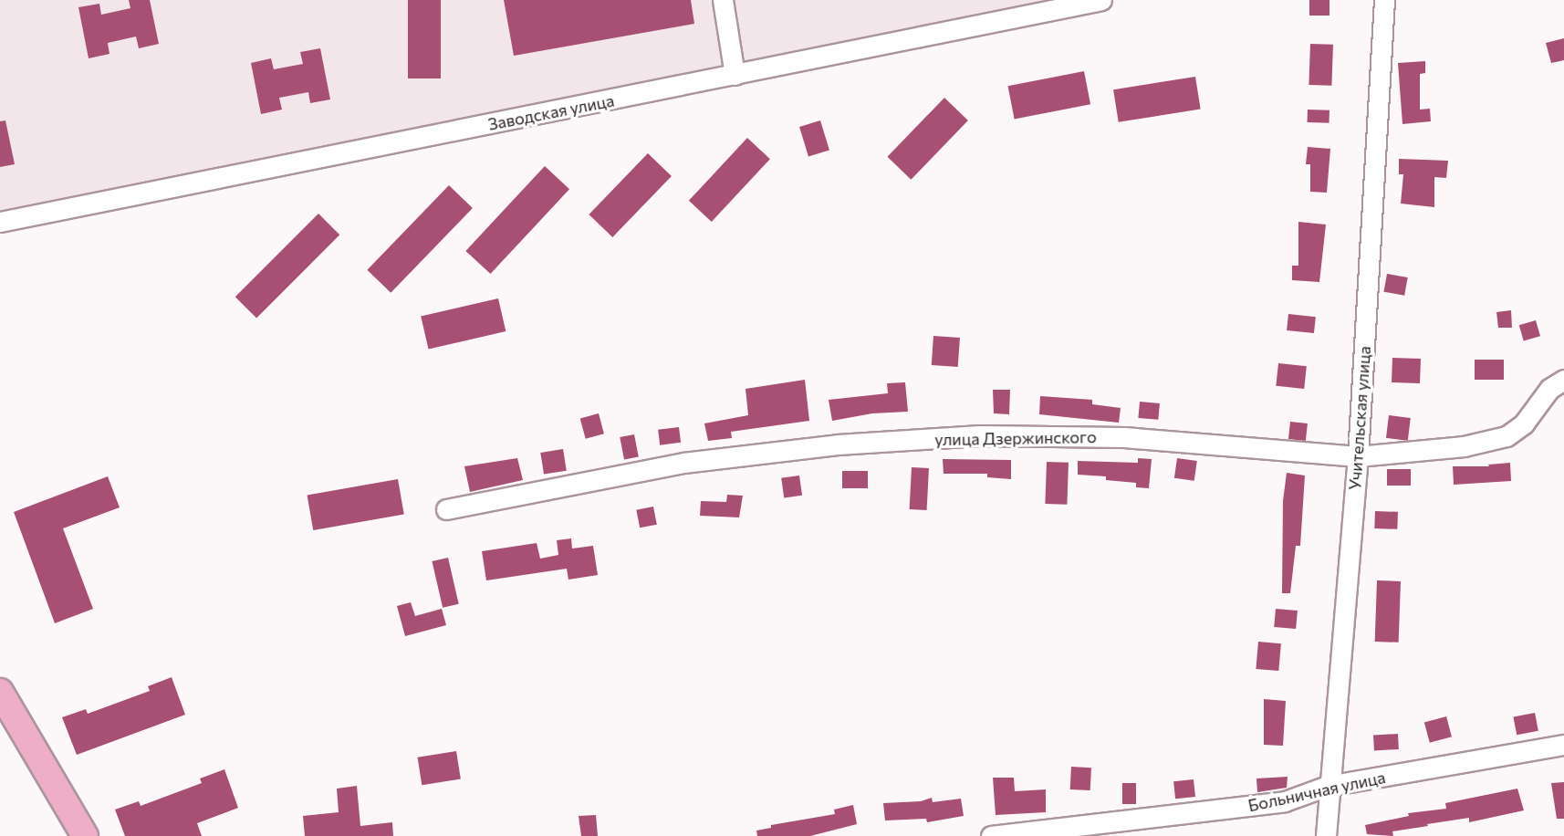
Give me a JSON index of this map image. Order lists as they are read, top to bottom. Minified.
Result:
{"streets":{"street":["Заводская улица","Учительская улица","улица Дзержинского","Больничная улица"]},"crossings":[["Учительская улица","улица Дзержинского"],["Учительская улица","Больничная улица"]]}
